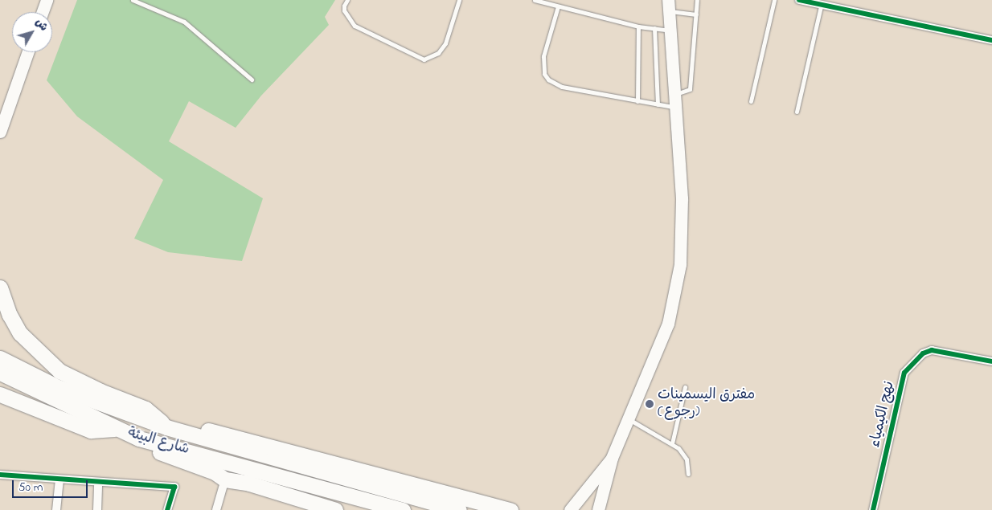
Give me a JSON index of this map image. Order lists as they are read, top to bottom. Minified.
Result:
{"streets":{"highway":["شارع البيئة"],"street":["نهج الكيمياء"]},"places":["مفترق اليسمينات (رجوع)"],"scale_bar":"50 m","north":"top right"}
